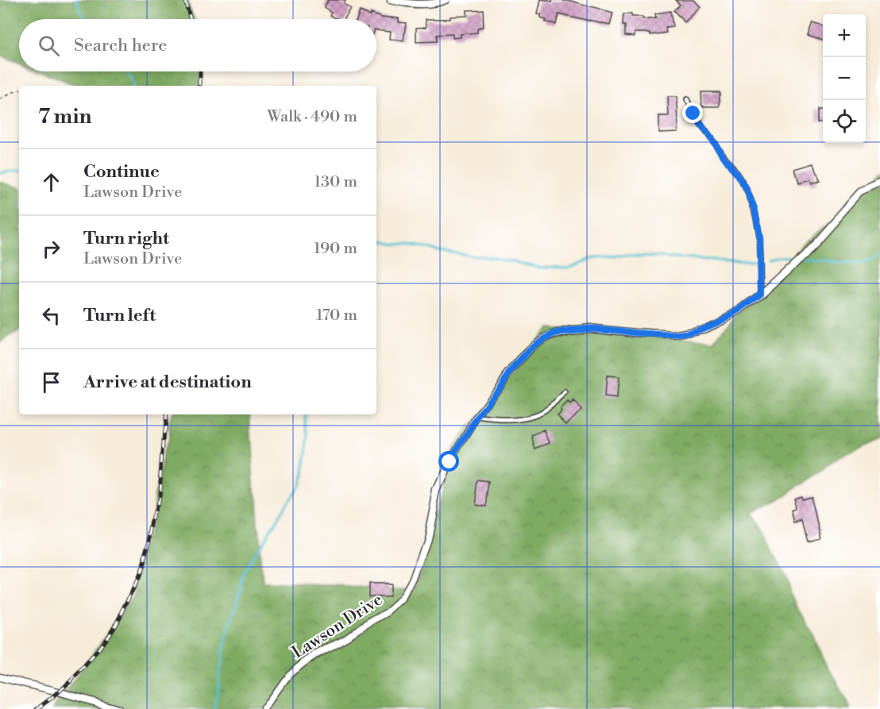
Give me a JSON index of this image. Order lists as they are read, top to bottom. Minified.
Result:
{"streets":{"street":["Lawson Drive"]},"page":{"map_buttons":["+","−"],"search":"Search here","heading":["7 min","Walk · 490 m"],"list":[["Continue","Lawson Drive","130 m"],["Turn right","Lawson Drive","190 m"],["Turn left","170 m"],"Arrive at destination"]}}
